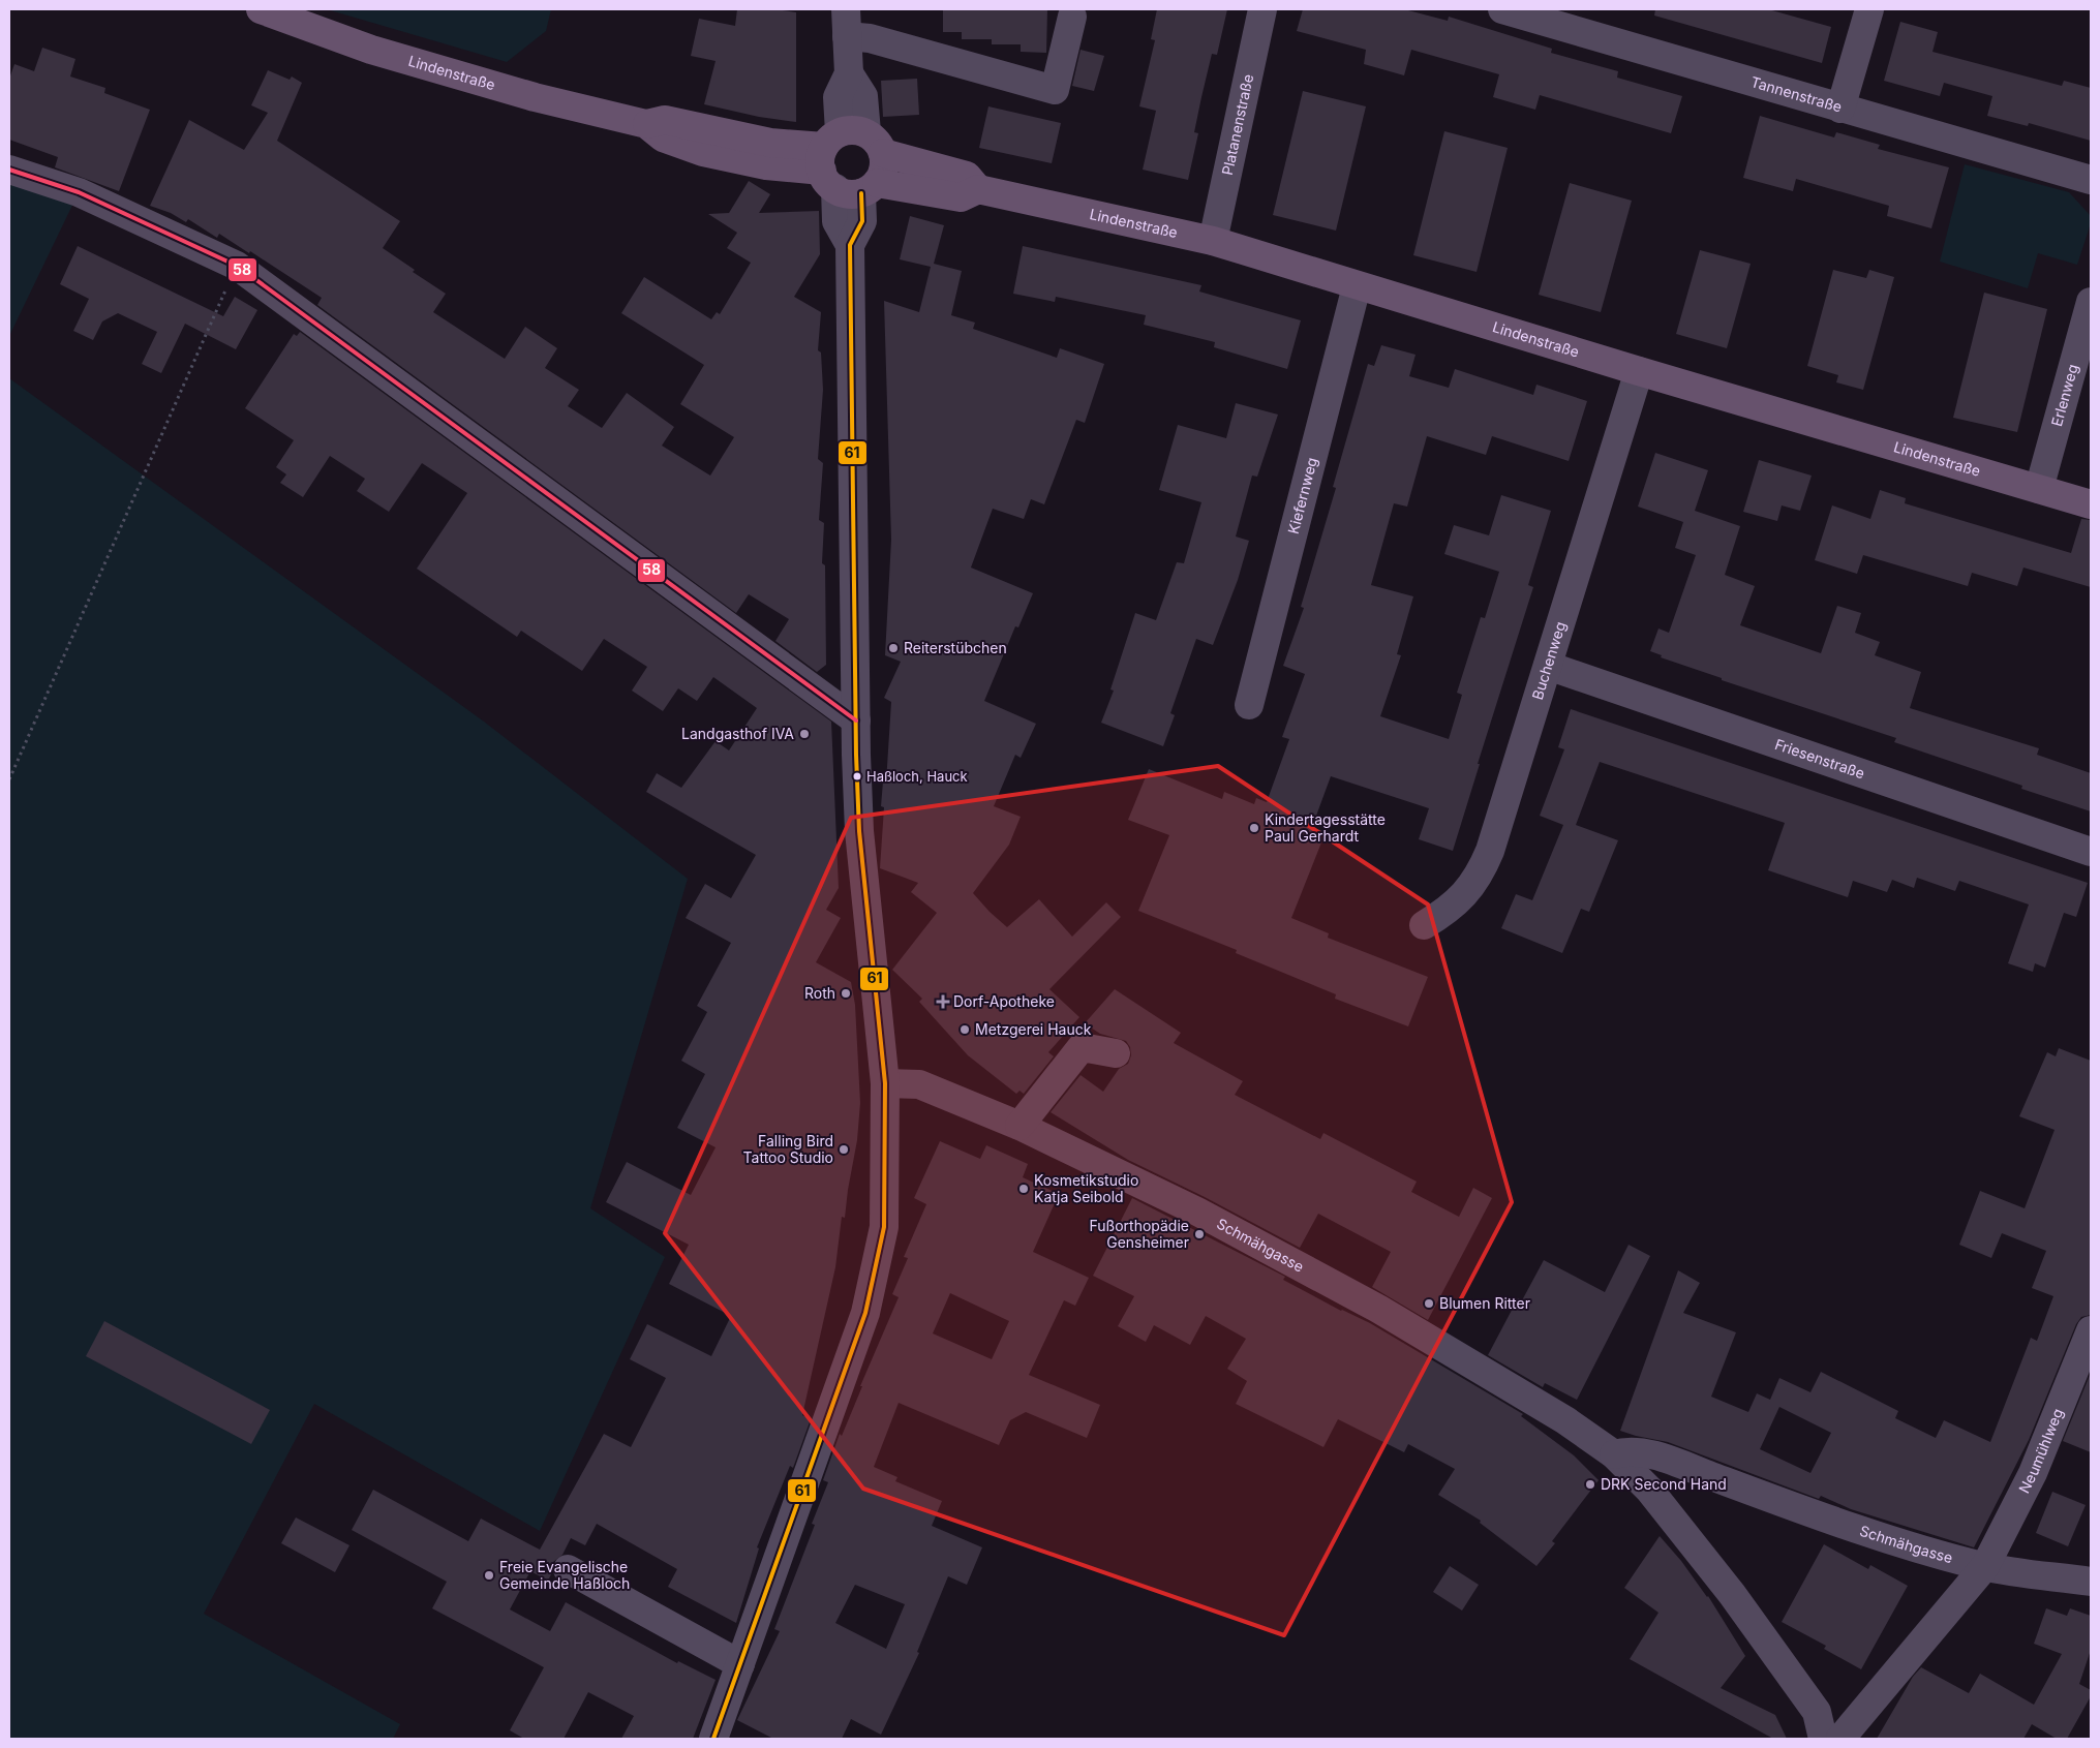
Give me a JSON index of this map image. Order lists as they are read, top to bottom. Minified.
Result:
{"streets":{"main road":["Lindenstraße"],"street":["Tannenstraße","Platanenstraße","Erlenweg","Kiefernweg","Buchenweg","Friesenstraße","Schmähgasse","Neumühlweg"]},"crossings":[["Lindenstraße","Platanenstraße"],["Lindenstraße","Erlenweg"],["Lindenstraße","Kiefernweg"],["Lindenstraße","Buchenweg"],["Buchenweg","Friesenstraße"],["Schmähgasse","Neumühlweg"]],"places":{"other":["Reiterstübchen","Landgasthof IVA","Haßloch, Hauck","Kindertagesstätte Paul Gerhardt","Roth","Metzgerei Hauck","Falling Bird Tattoo Studio","Kosmetikstudio Katja Seibold","Fußorthopädie Gensheimer","Blumen Ritter","DRK Second Hand","Freie Evangelische Gemeinde Haßloch"],"health":["Dorf-Apotheke"]},"lines":["transit line 58","transit line 61"]}
